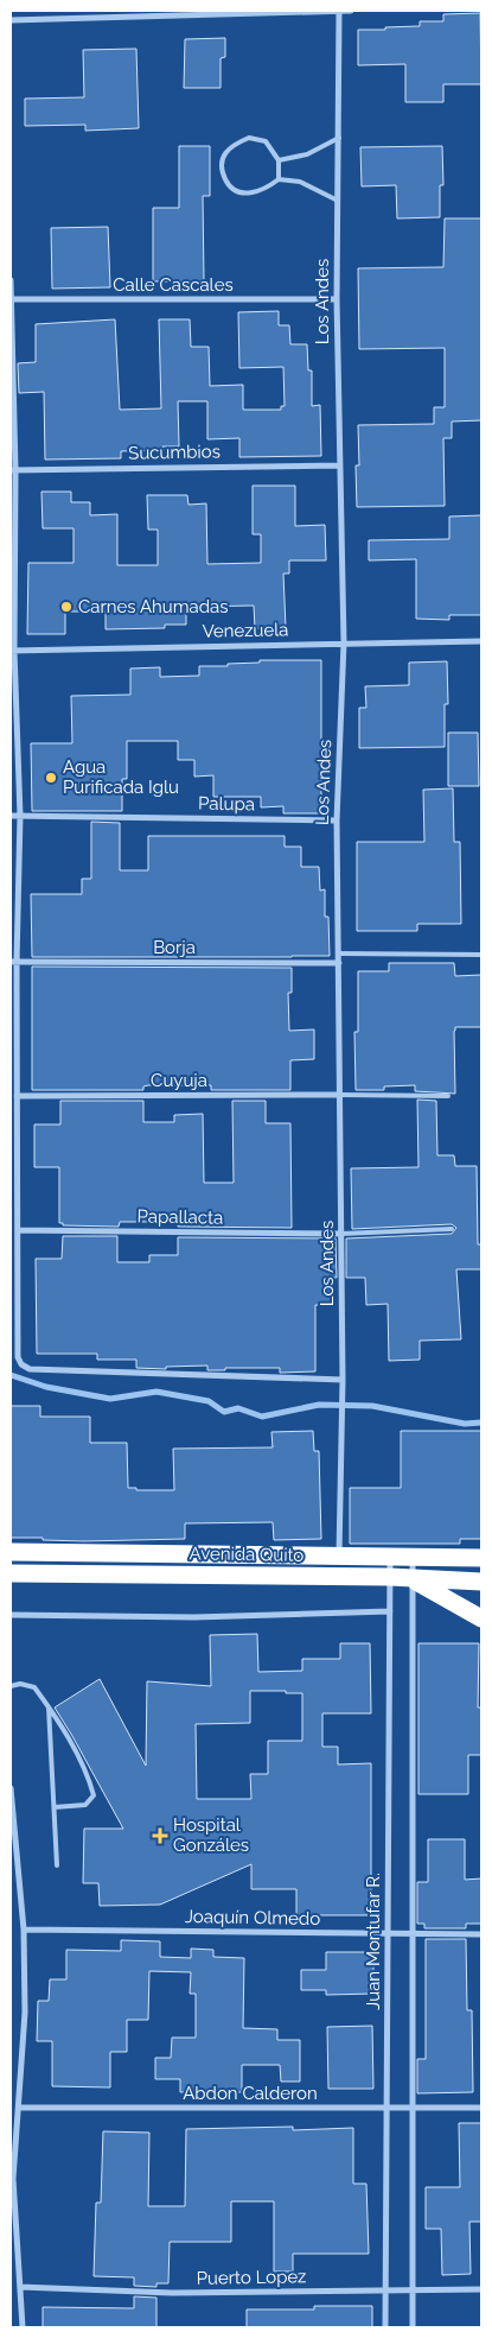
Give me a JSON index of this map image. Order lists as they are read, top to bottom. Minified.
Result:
{"streets":{"highway":["Avenida Quito"],"street":["Calle Cascales","Los Andes","Sucumbios","Venezuela","Palupa","Borja","Cuyuja","Papallacta","Joaquín Olmedo","Juan Montufar R.","Abdon Calderon","Puerto Lopez"]},"crossings":[["Calle Cascales","Los Andes"],["Los Andes","Sucumbios"],["Los Andes","Venezuela"],["Los Andes","Palupa"],["Los Andes","Borja"],["Los Andes","Cuyuja"],["Los Andes","Papallacta"],["Los Andes","Avenida Quito"],["Avenida Quito","Juan Montufar R."],["Joaquín Olmedo","Juan Montufar R."],["Juan Montufar R.","Abdon Calderon"],["Juan Montufar R.","Puerto Lopez"]],"places":{"other":["Carnes Ahumadas","Agua Purificada Iglu"],"health":["Hospital Gonzáles"]}}
